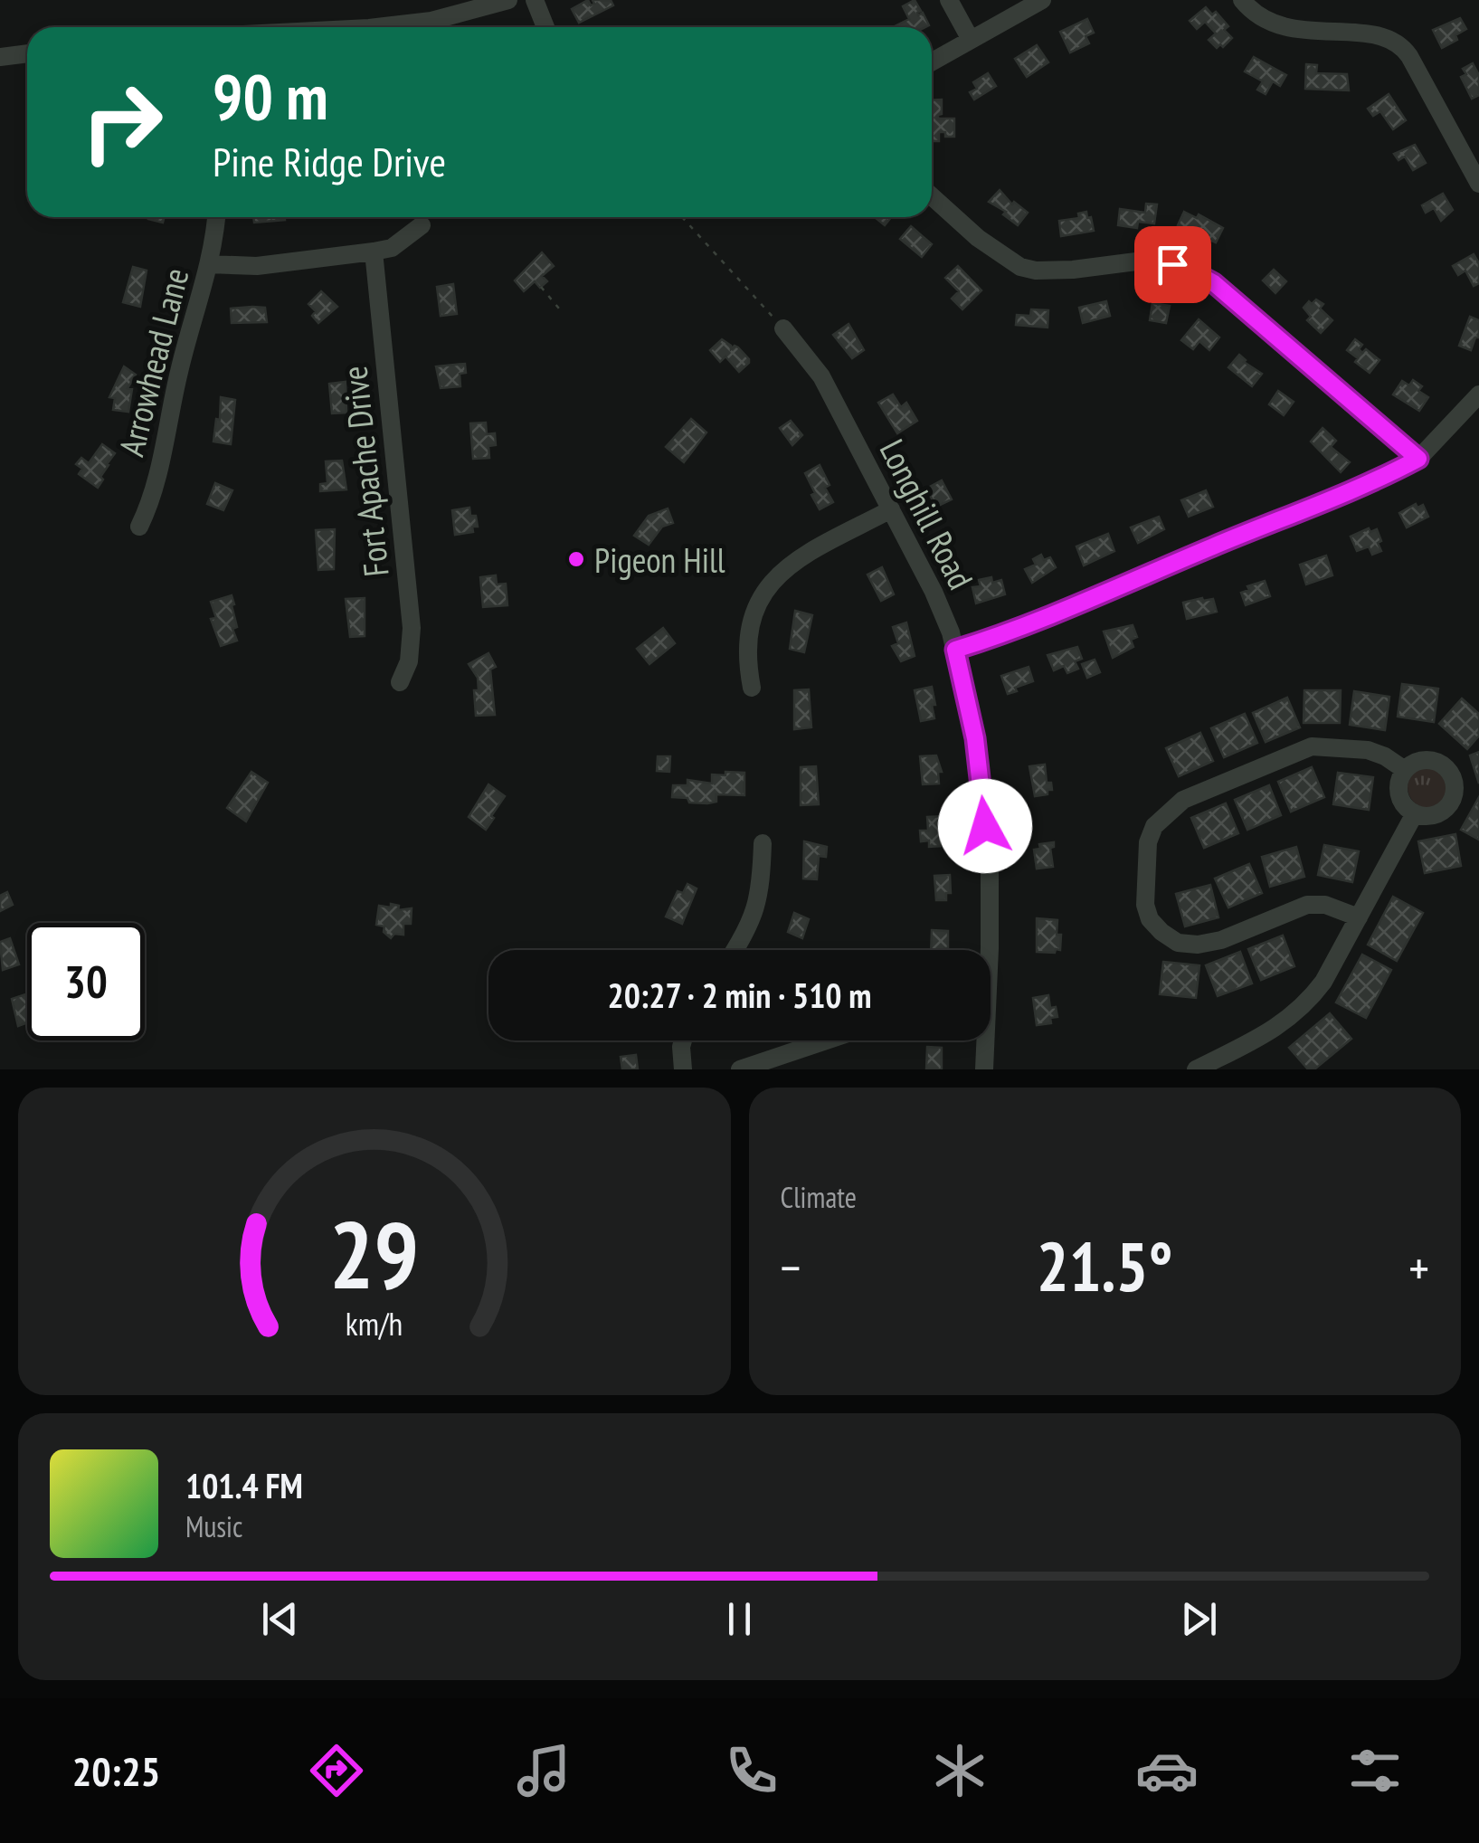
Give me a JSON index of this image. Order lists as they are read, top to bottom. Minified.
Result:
{"streets":{"street":["Arrowhead Lane","Fort Apache Drive","Longhill Road"]},"places":["Pigeon Hill"],"page":{"turn":["90 m","Pine Ridge Drive"],"limit":"30","trip":"20:27 · 2 min · 510 m","tile":"Climate","heat":["−","21.5°","+"],"song":["101.4 FM","Music"],"tabs":"20:25","gauge":["29","km/h"]}}
